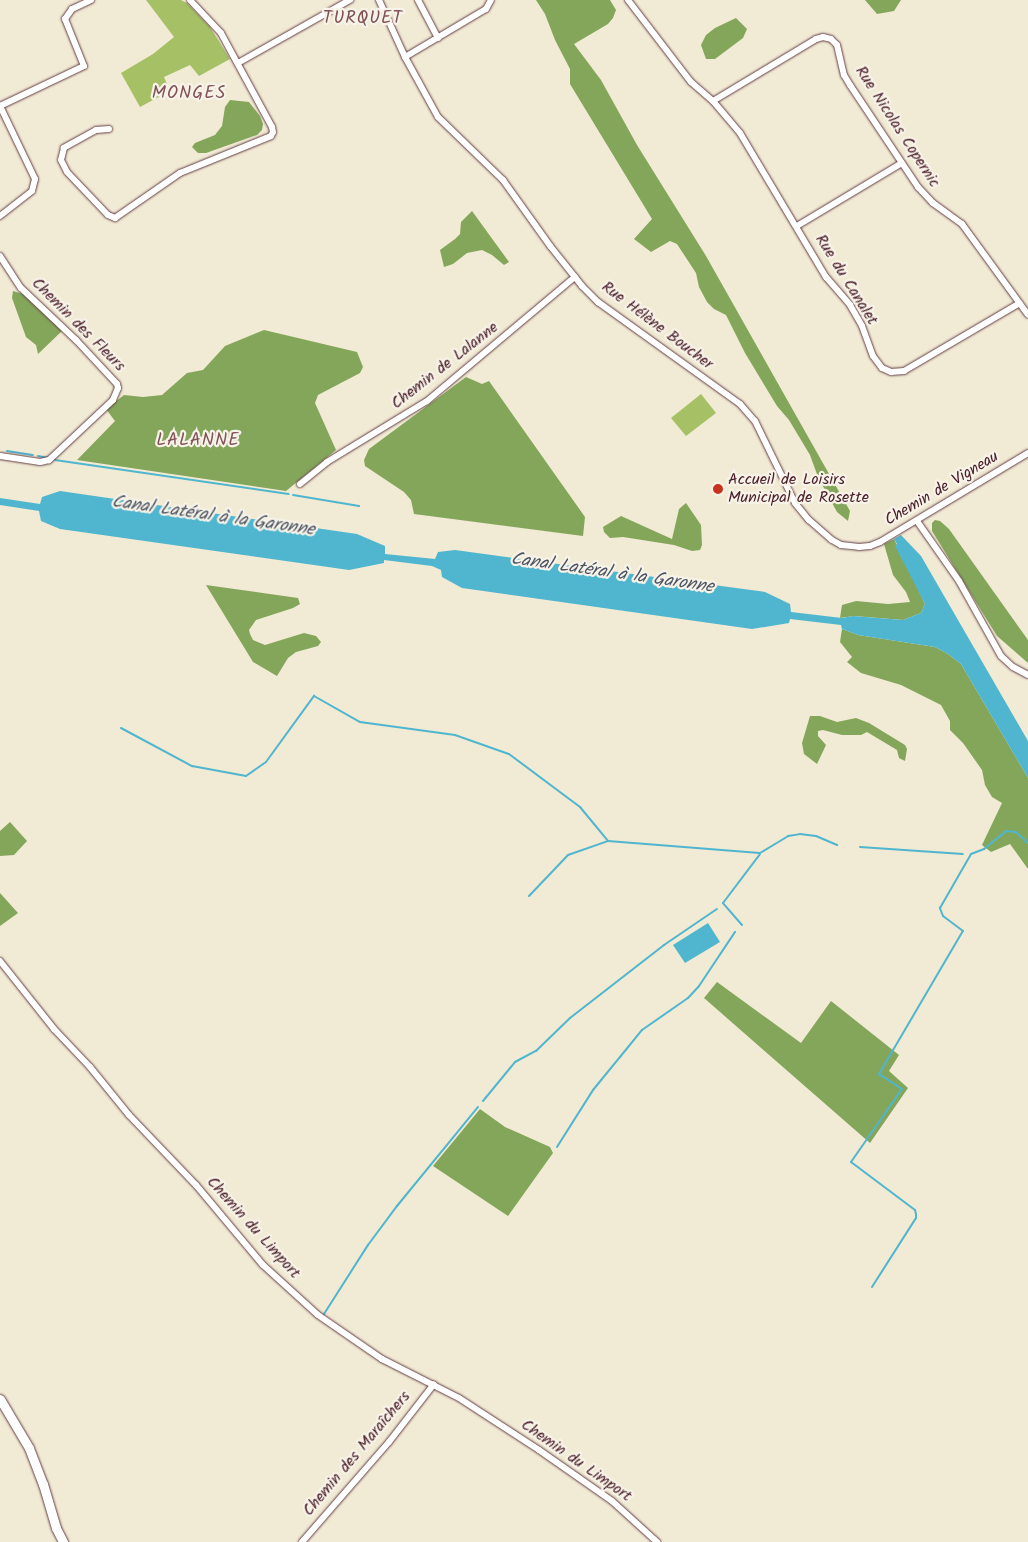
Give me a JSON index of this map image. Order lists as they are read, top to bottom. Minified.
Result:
{"streets":{"street":["Rue Nicolas Copernic","Rue du Canalet","Chemin des Fleurs","Rue Hélène Boucher","Chemin de Lalanne","Chemin de Vigneau","Chemin du Limport","Chemin des Maraîchers"]},"crossings":[["Rue Nicolas Copernic","Rue du Canalet"],["Rue Hélène Boucher","Chemin de Lalanne"],["Rue Hélène Boucher","Chemin de Vigneau"],["Chemin du Limport","Chemin des Maraîchers"]],"districts":["TURQUET","MONGES","LALANNE"],"water":["Canal Latéral à la Garonne"],"places":["Accueil de Loisirs Municipal de Rosette"]}
